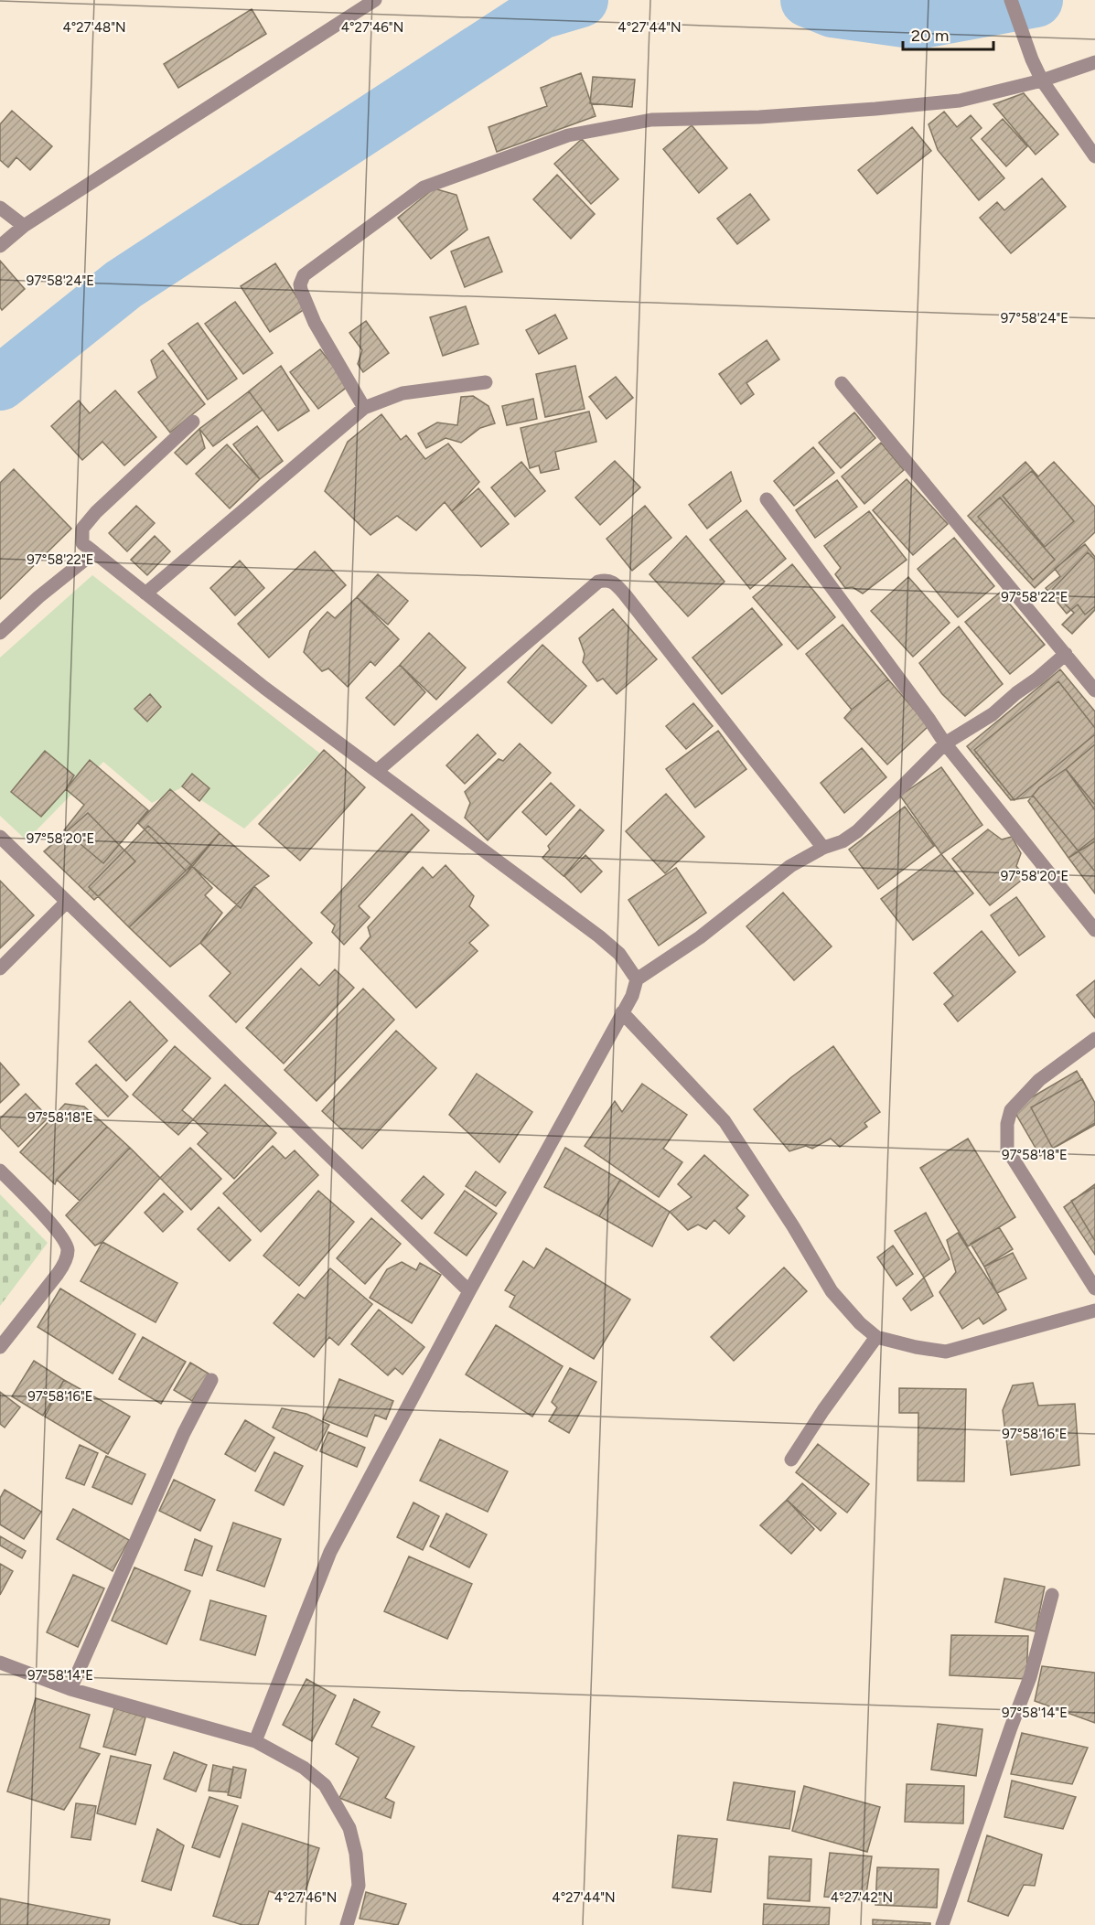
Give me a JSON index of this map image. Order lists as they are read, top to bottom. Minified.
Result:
{"scale_bar":"20 m","coordinates":["4°27'48\"N","4°27'46\"N","4°27'44\"N","97°58'24\"E","97°58'22\"E","97°58'20\"E","97°58'18\"E","97°58'16\"E","97°58'14\"E","4°27'42\"N"]}
